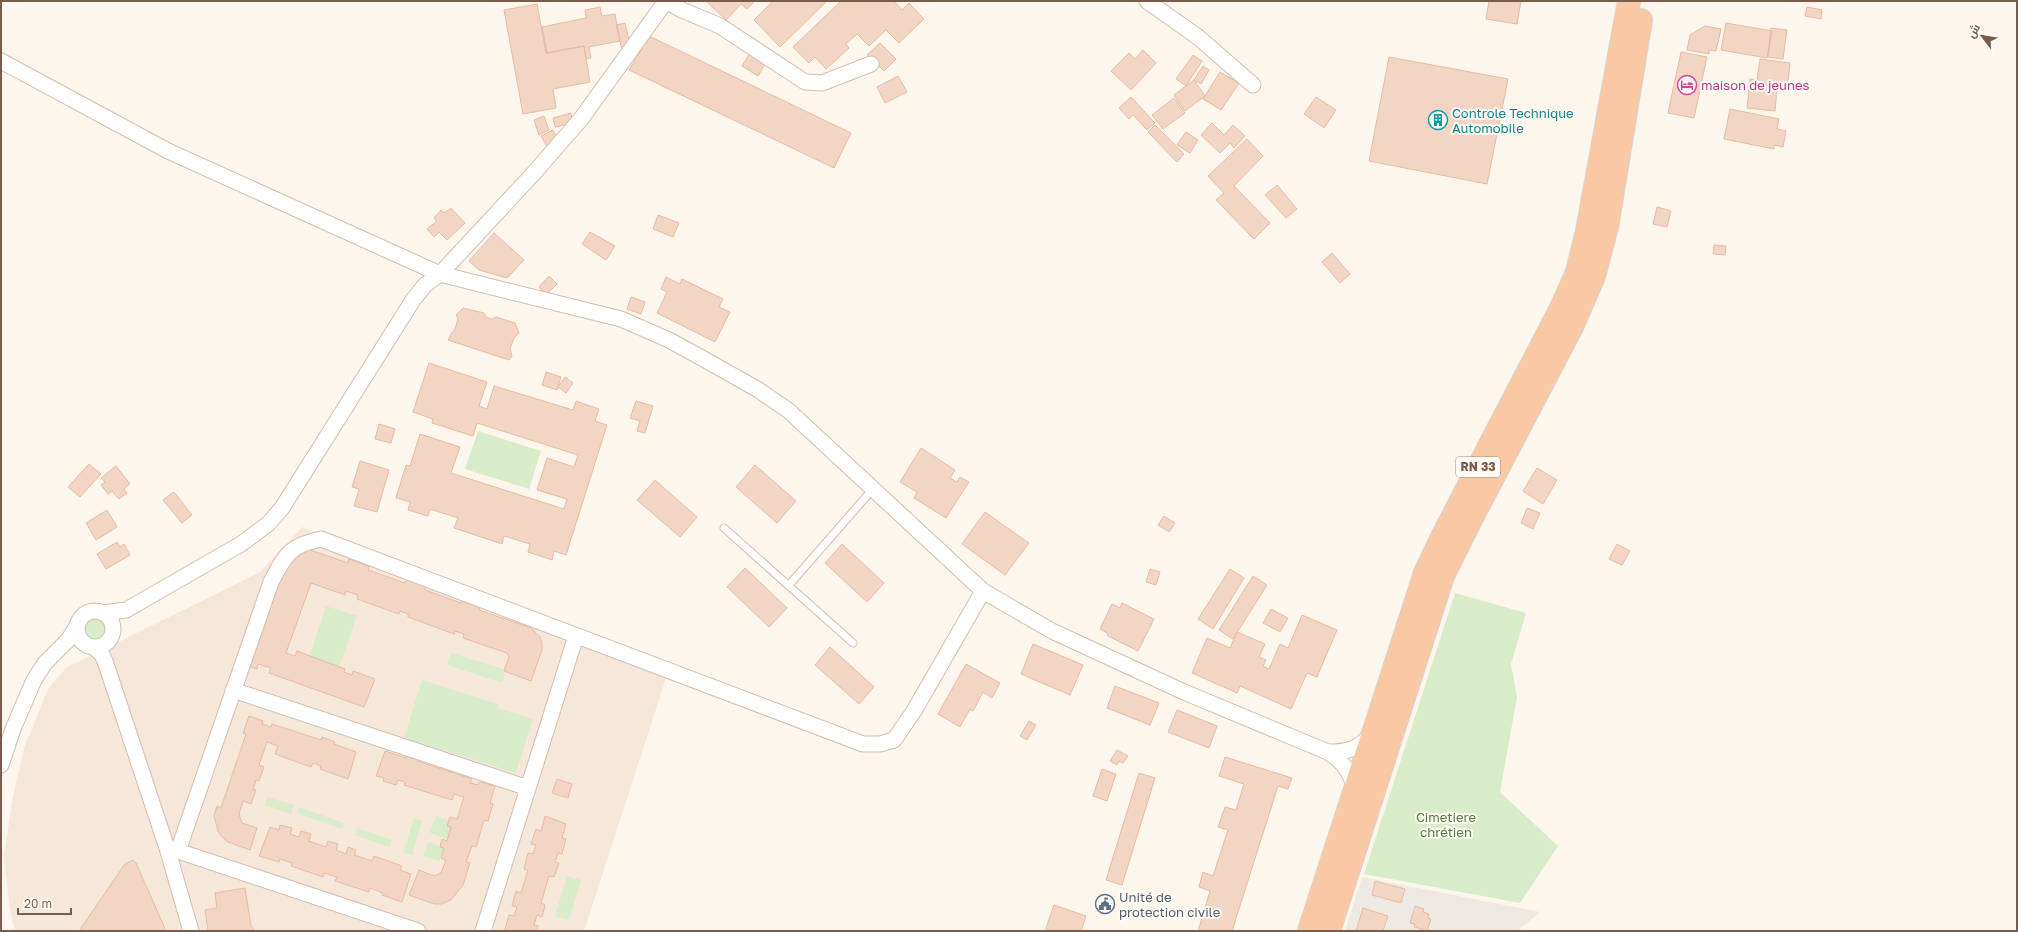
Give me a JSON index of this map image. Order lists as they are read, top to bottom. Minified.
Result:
{"streets":{"highway":["RN 33"]},"parks":["Cimetiere chrétien"],"places":{"hotel":["maison de jeunes"],"building":["Controle Technique Automobile"],"public building":["Unité de protection civile"]},"scale_bar":"20 m","north":"top left"}
